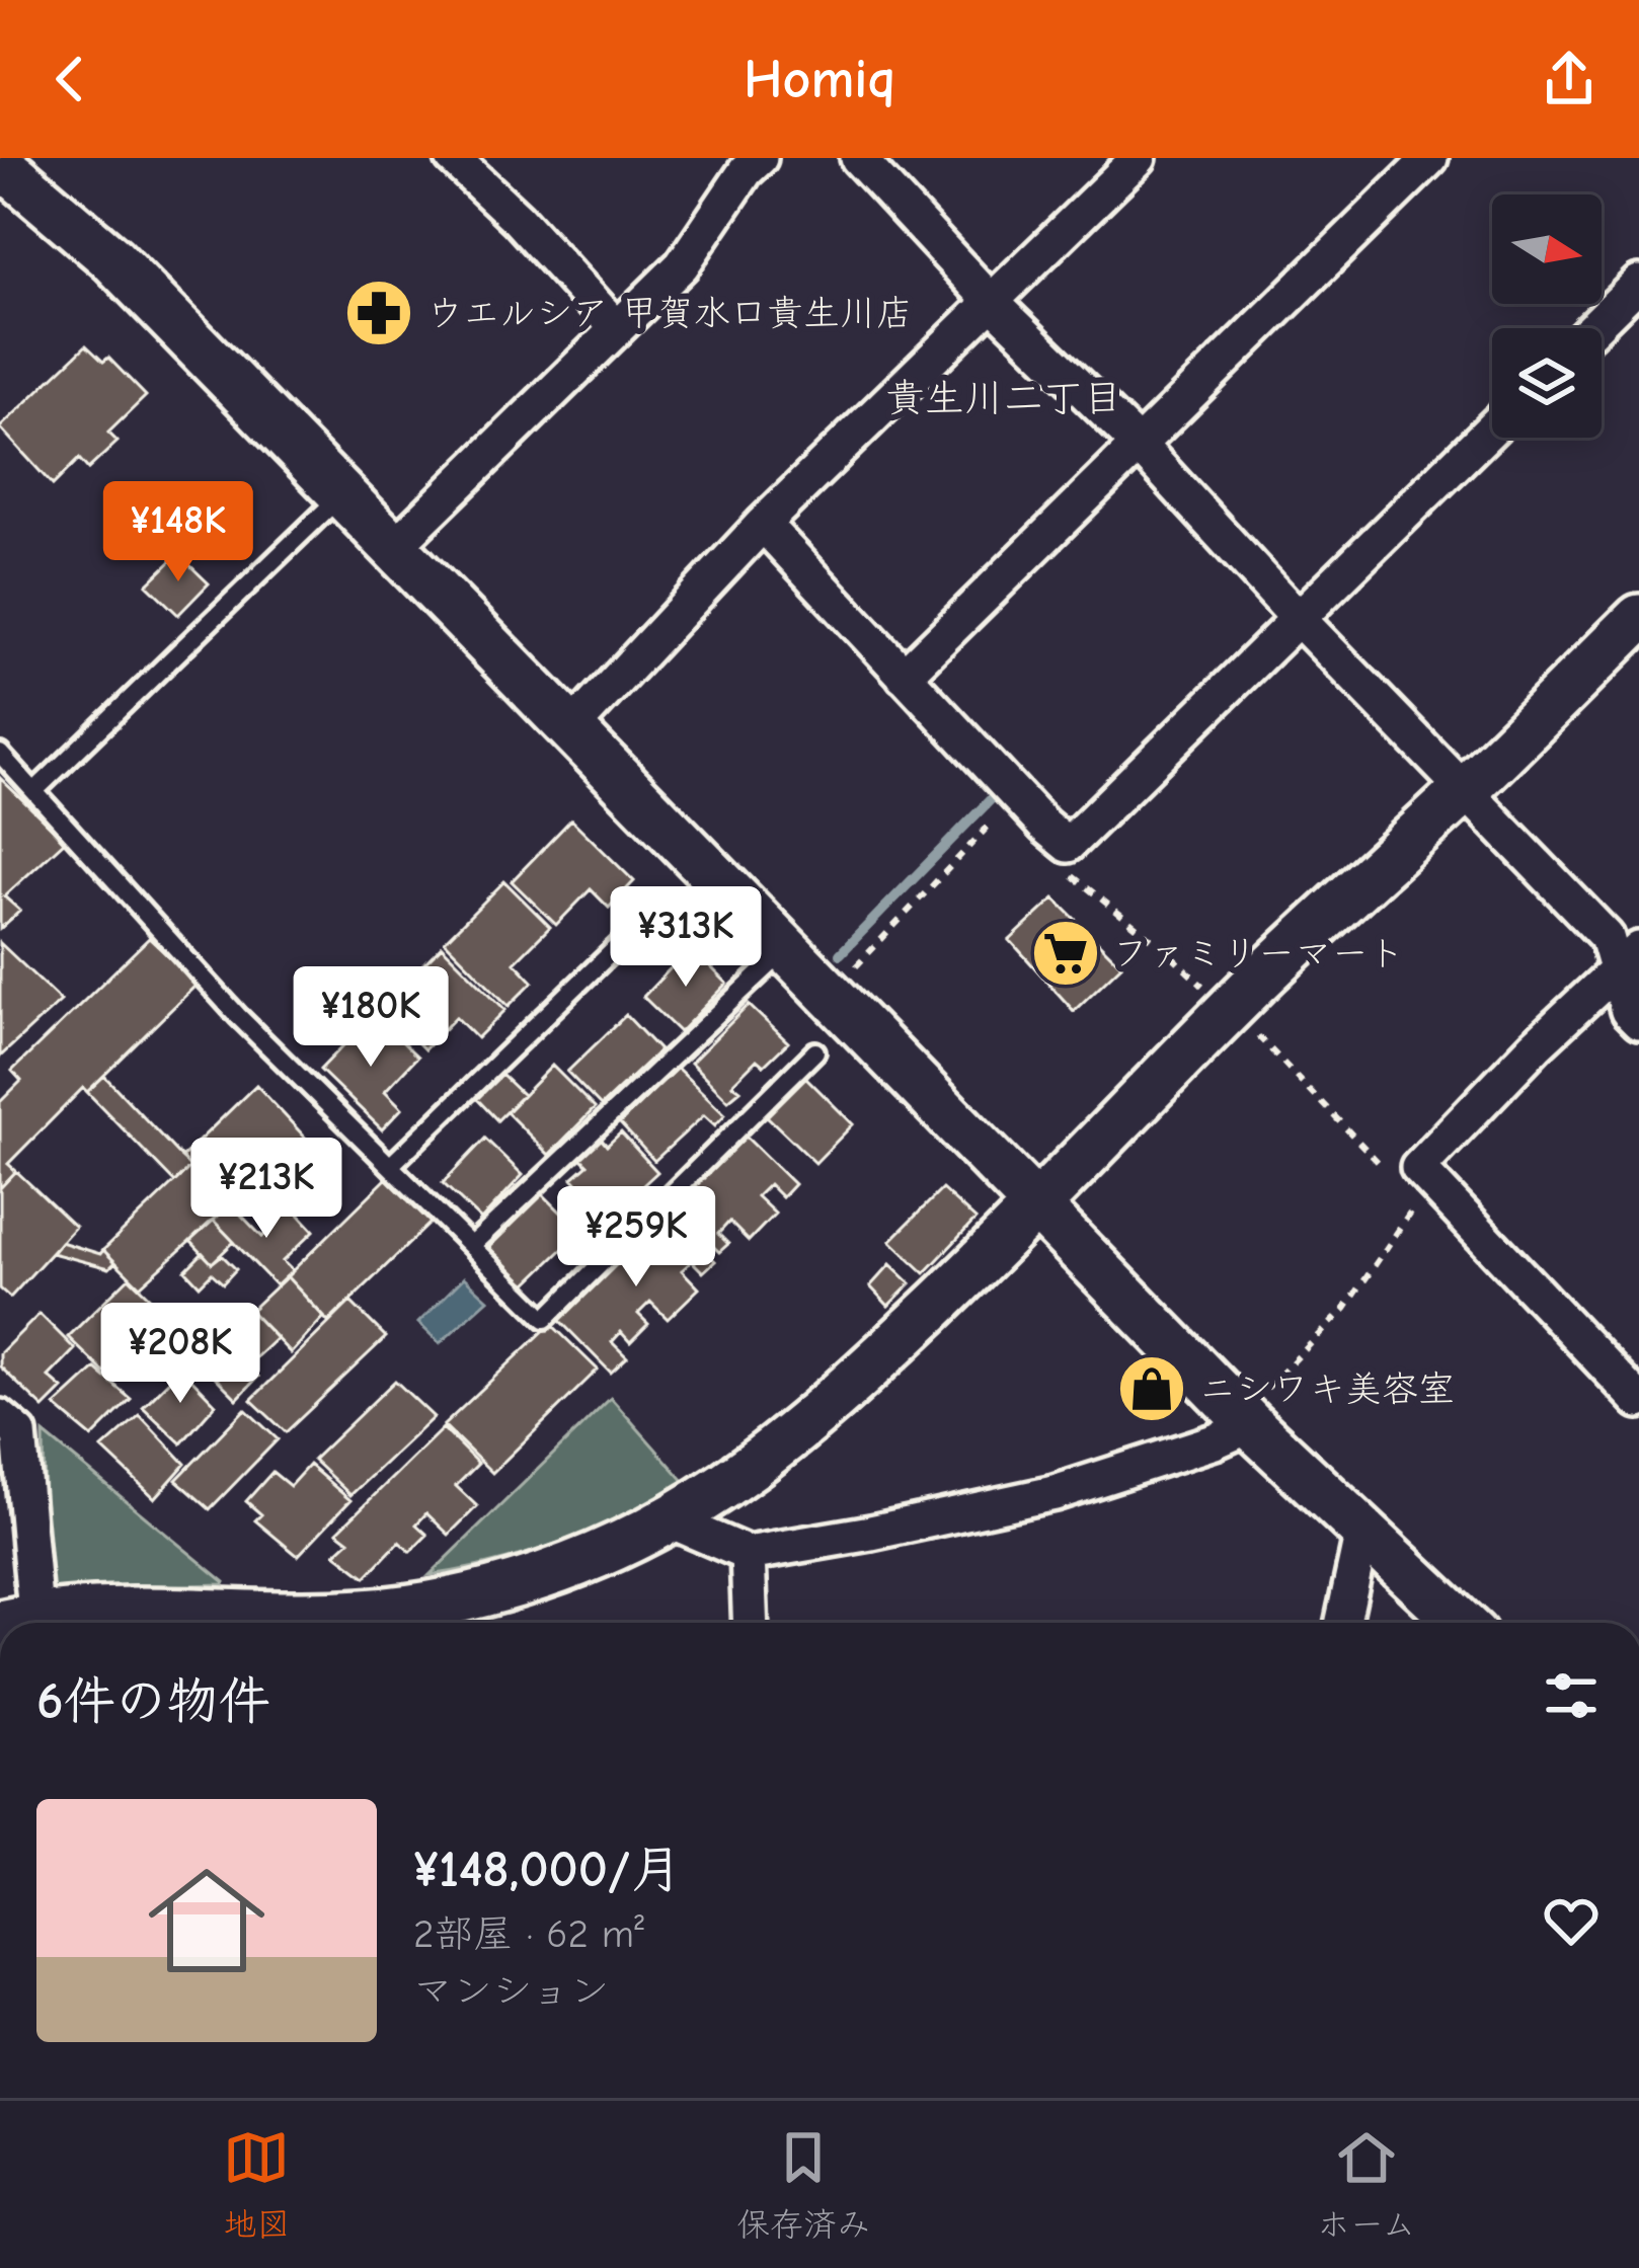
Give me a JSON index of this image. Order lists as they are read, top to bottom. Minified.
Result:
{"districts":["貴生川二丁目"],"places":{"pharmacy":["ウエルシア 甲賀水口貴生川店"],"supermarket":["ファミリーマート"],"shop":["ニシワキ美容室"]},"north":"right","page":{"header":"Homiq","price":["¥148K","¥313K","¥180K","¥213K","¥259K","¥208K"],"heading":"6件の物件","list":[{"name":"¥148,000/月","note":"2部屋 · 62 m² · マンション"}],"tabs":["地図","保存済み","ホーム"]}}
